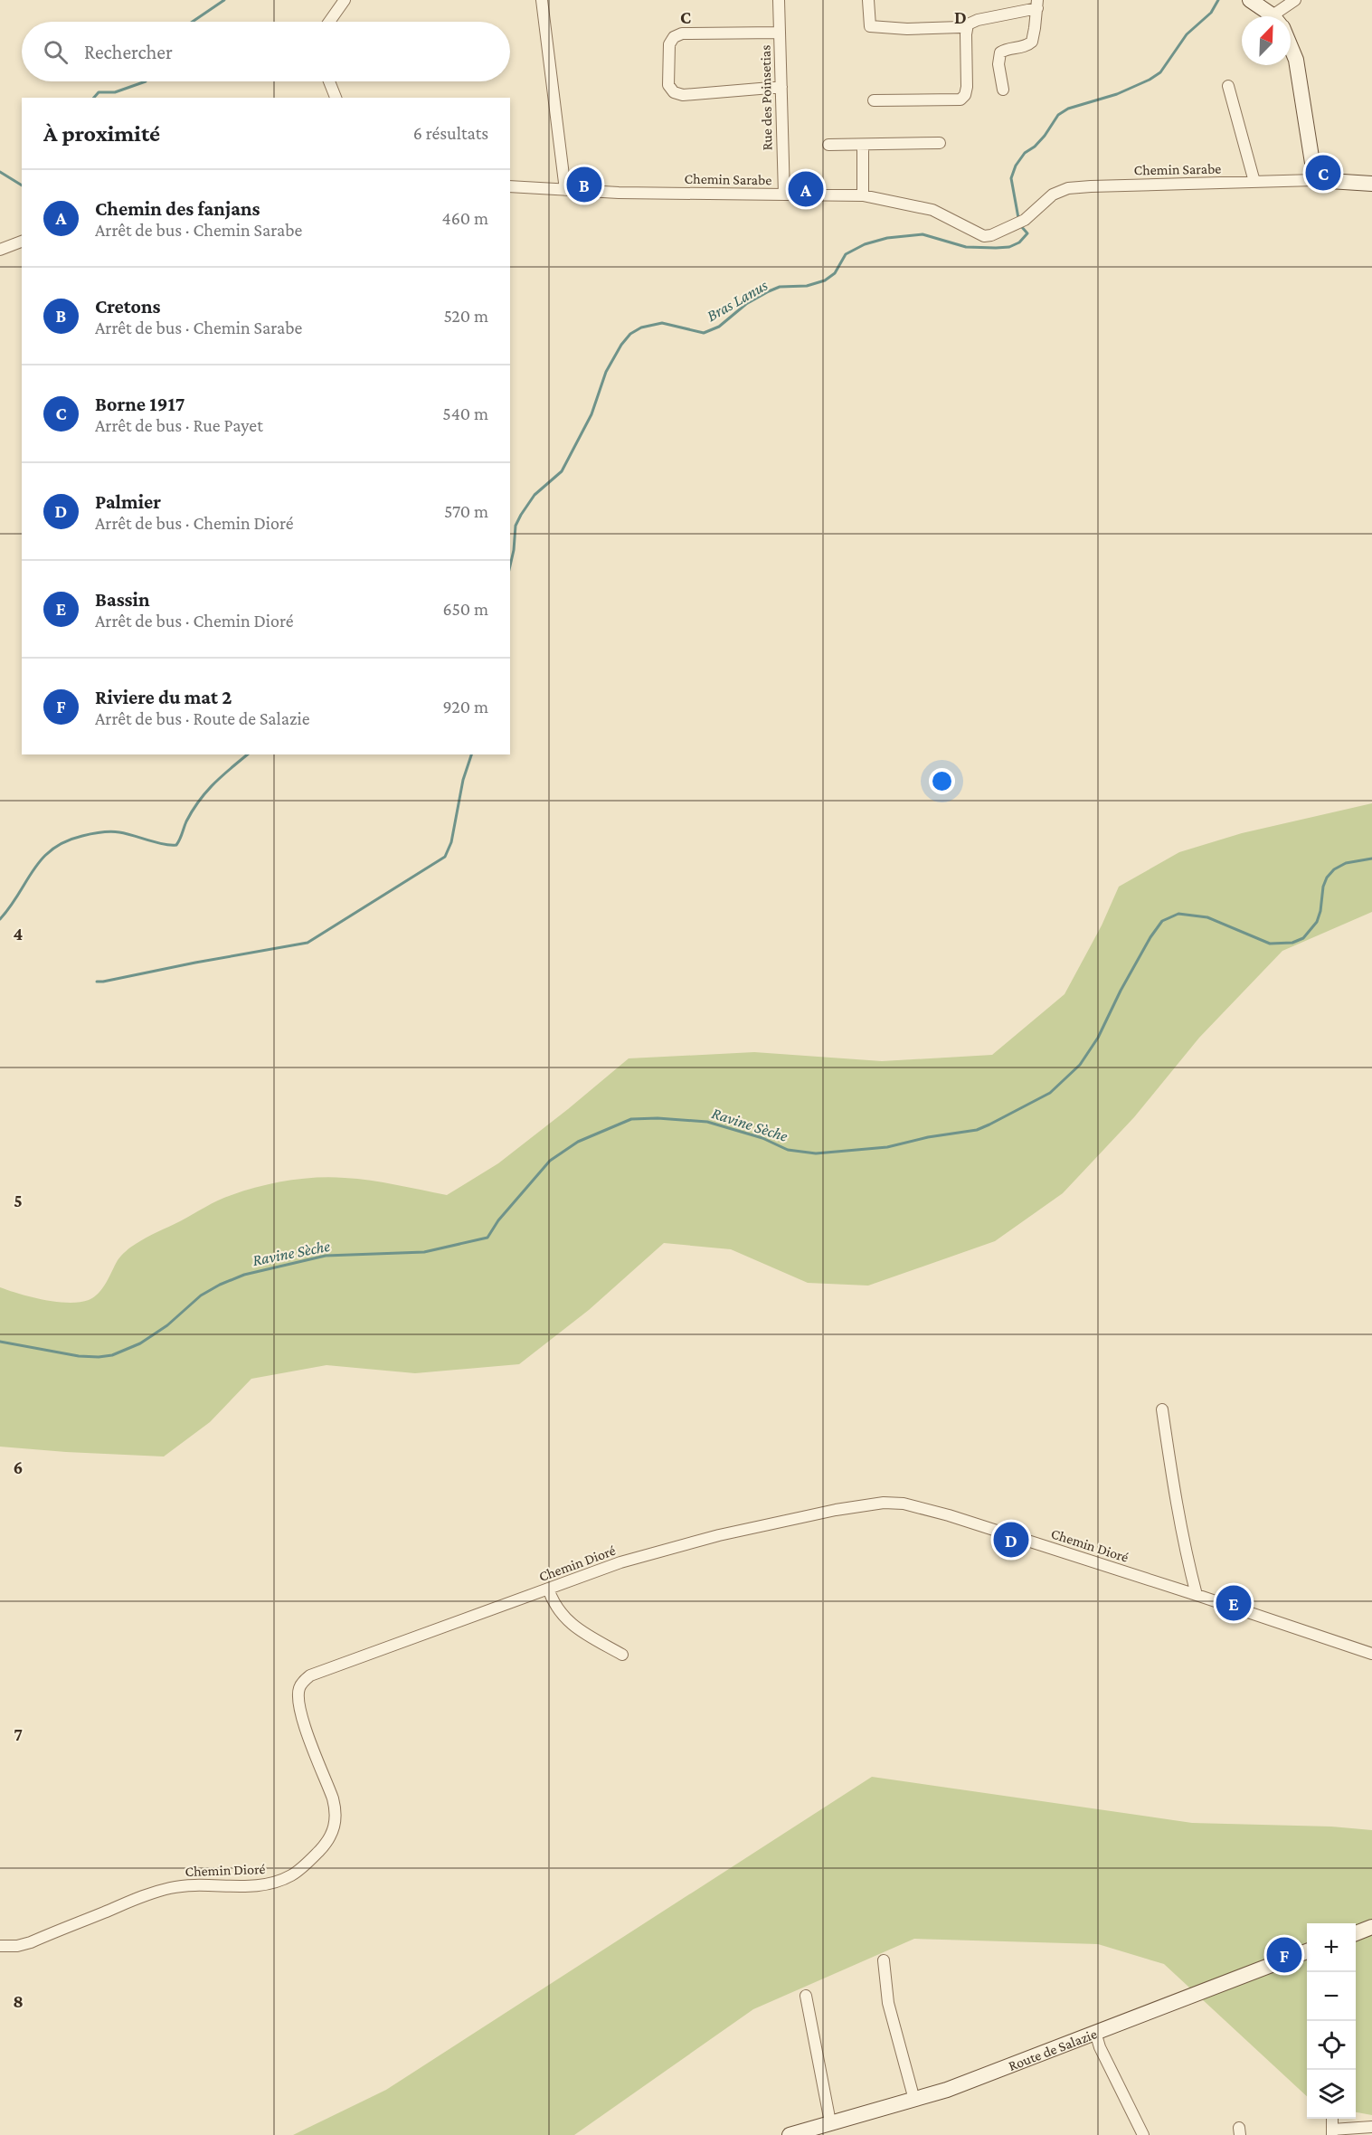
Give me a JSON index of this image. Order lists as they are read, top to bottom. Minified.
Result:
{"streets":{"main road":["Route de Salazie"],"street":["Rue des Poinsetias","Chemin Sarabe","Chemin Dioré"]},"crossings":[["Rue des Poinsetias","Chemin Sarabe"]],"water":["Bras Lanus","Ravine Sèche"],"north":"top right","page":{"search":"Rechercher","heading":["À proximité","6 résultats"],"pins":["C","B","A","D","E","F"],"list":[{"mark":"A","name":"Chemin des fanjans","note":"Arrêt de bus · Chemin Sarabe","value":"460 m"},{"mark":"B","name":"Cretons","note":"Arrêt de bus · Chemin Sarabe","value":"520 m"},{"mark":"C","name":"Borne 1917","note":"Arrêt de bus · Rue Payet","value":"540 m"},{"mark":"D","name":"Palmier","note":"Arrêt de bus · Chemin Dioré","value":"570 m"},{"mark":"E","name":"Bassin","note":"Arrêt de bus · Chemin Dioré","value":"650 m"},{"mark":"F","name":"Riviere du mat 2","note":"Arrêt de bus · Route de Salazie","value":"920 m"}],"map_buttons":["+","−"]},"grid":{"columns":["C","D"],"rows":["4","5","6","7","8"]}}
